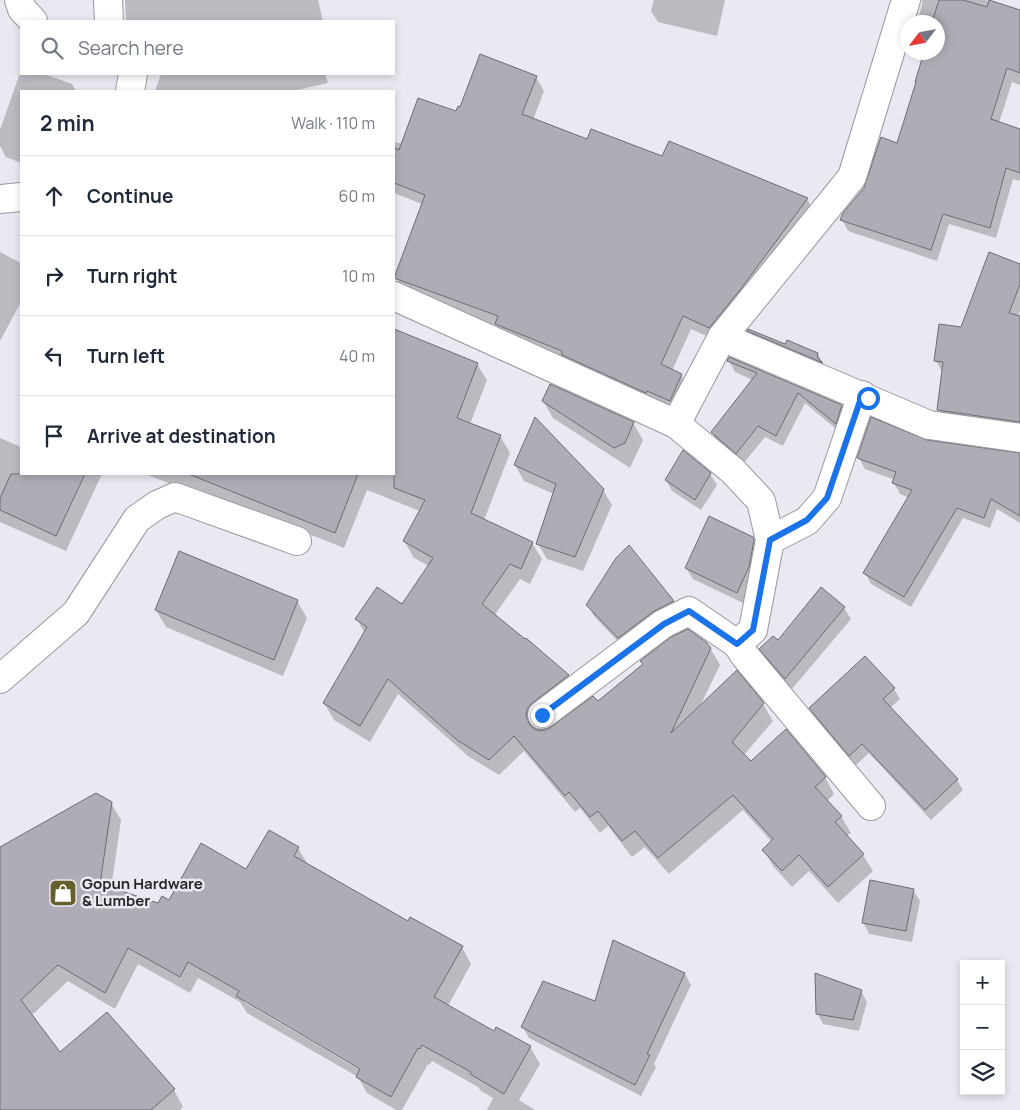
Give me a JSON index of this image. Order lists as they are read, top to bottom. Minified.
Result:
{"places":{"shop":["Gopun Hardware & Lumber"]},"north":"bottom left","page":{"search":"Search here","heading":["2 min","Walk · 110 m"],"list":[["Continue","60 m"],["Turn right","10 m"],["Turn left","40 m"],"Arrive at destination"],"map_buttons":["+","−"]}}
